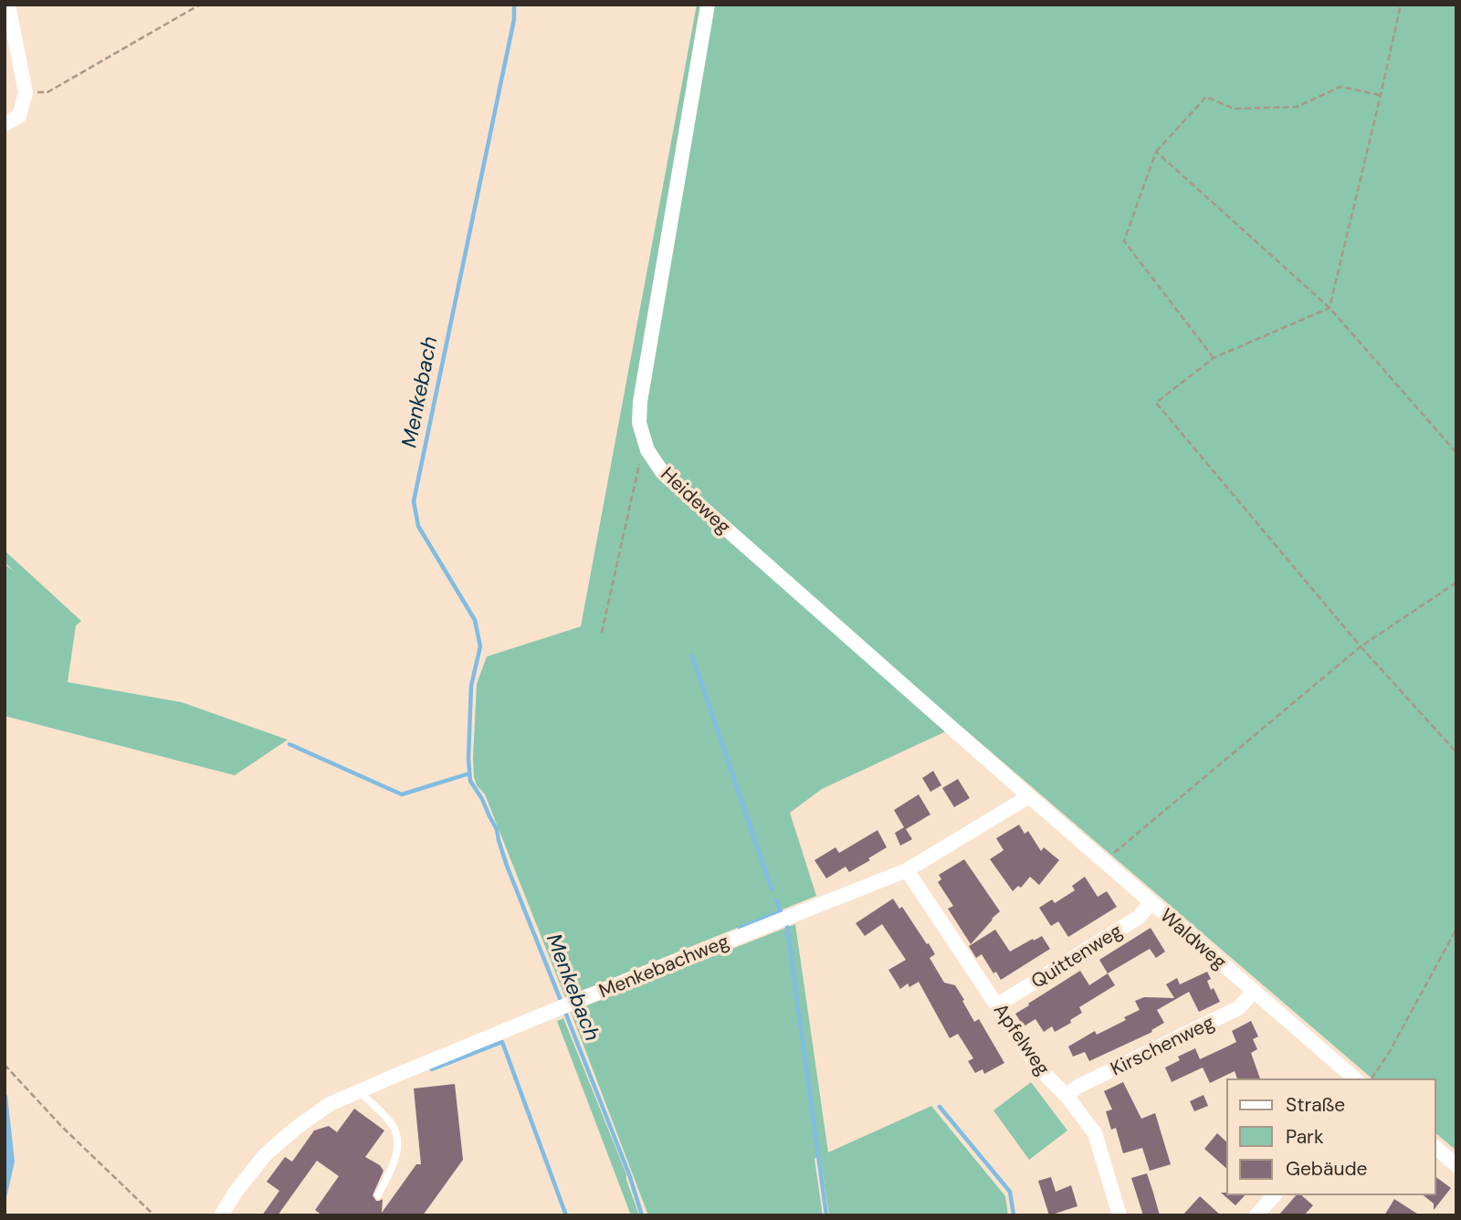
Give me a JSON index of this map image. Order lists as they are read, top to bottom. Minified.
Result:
{"streets":{"street":["Heideweg","Waldweg","Quittenweg","Menkebachweg","Apfelweg","Kirschenweg"]},"crossings":[["Heideweg","Waldweg"],["Heideweg","Menkebachweg"],["Waldweg","Quittenweg"],["Waldweg","Menkebachweg"],["Waldweg","Kirschenweg"],["Quittenweg","Apfelweg"],["Menkebachweg","Apfelweg"],["Apfelweg","Kirschenweg"]],"water":["Menkebach"],"legend":["Straße","Park","Gebäude"]}
